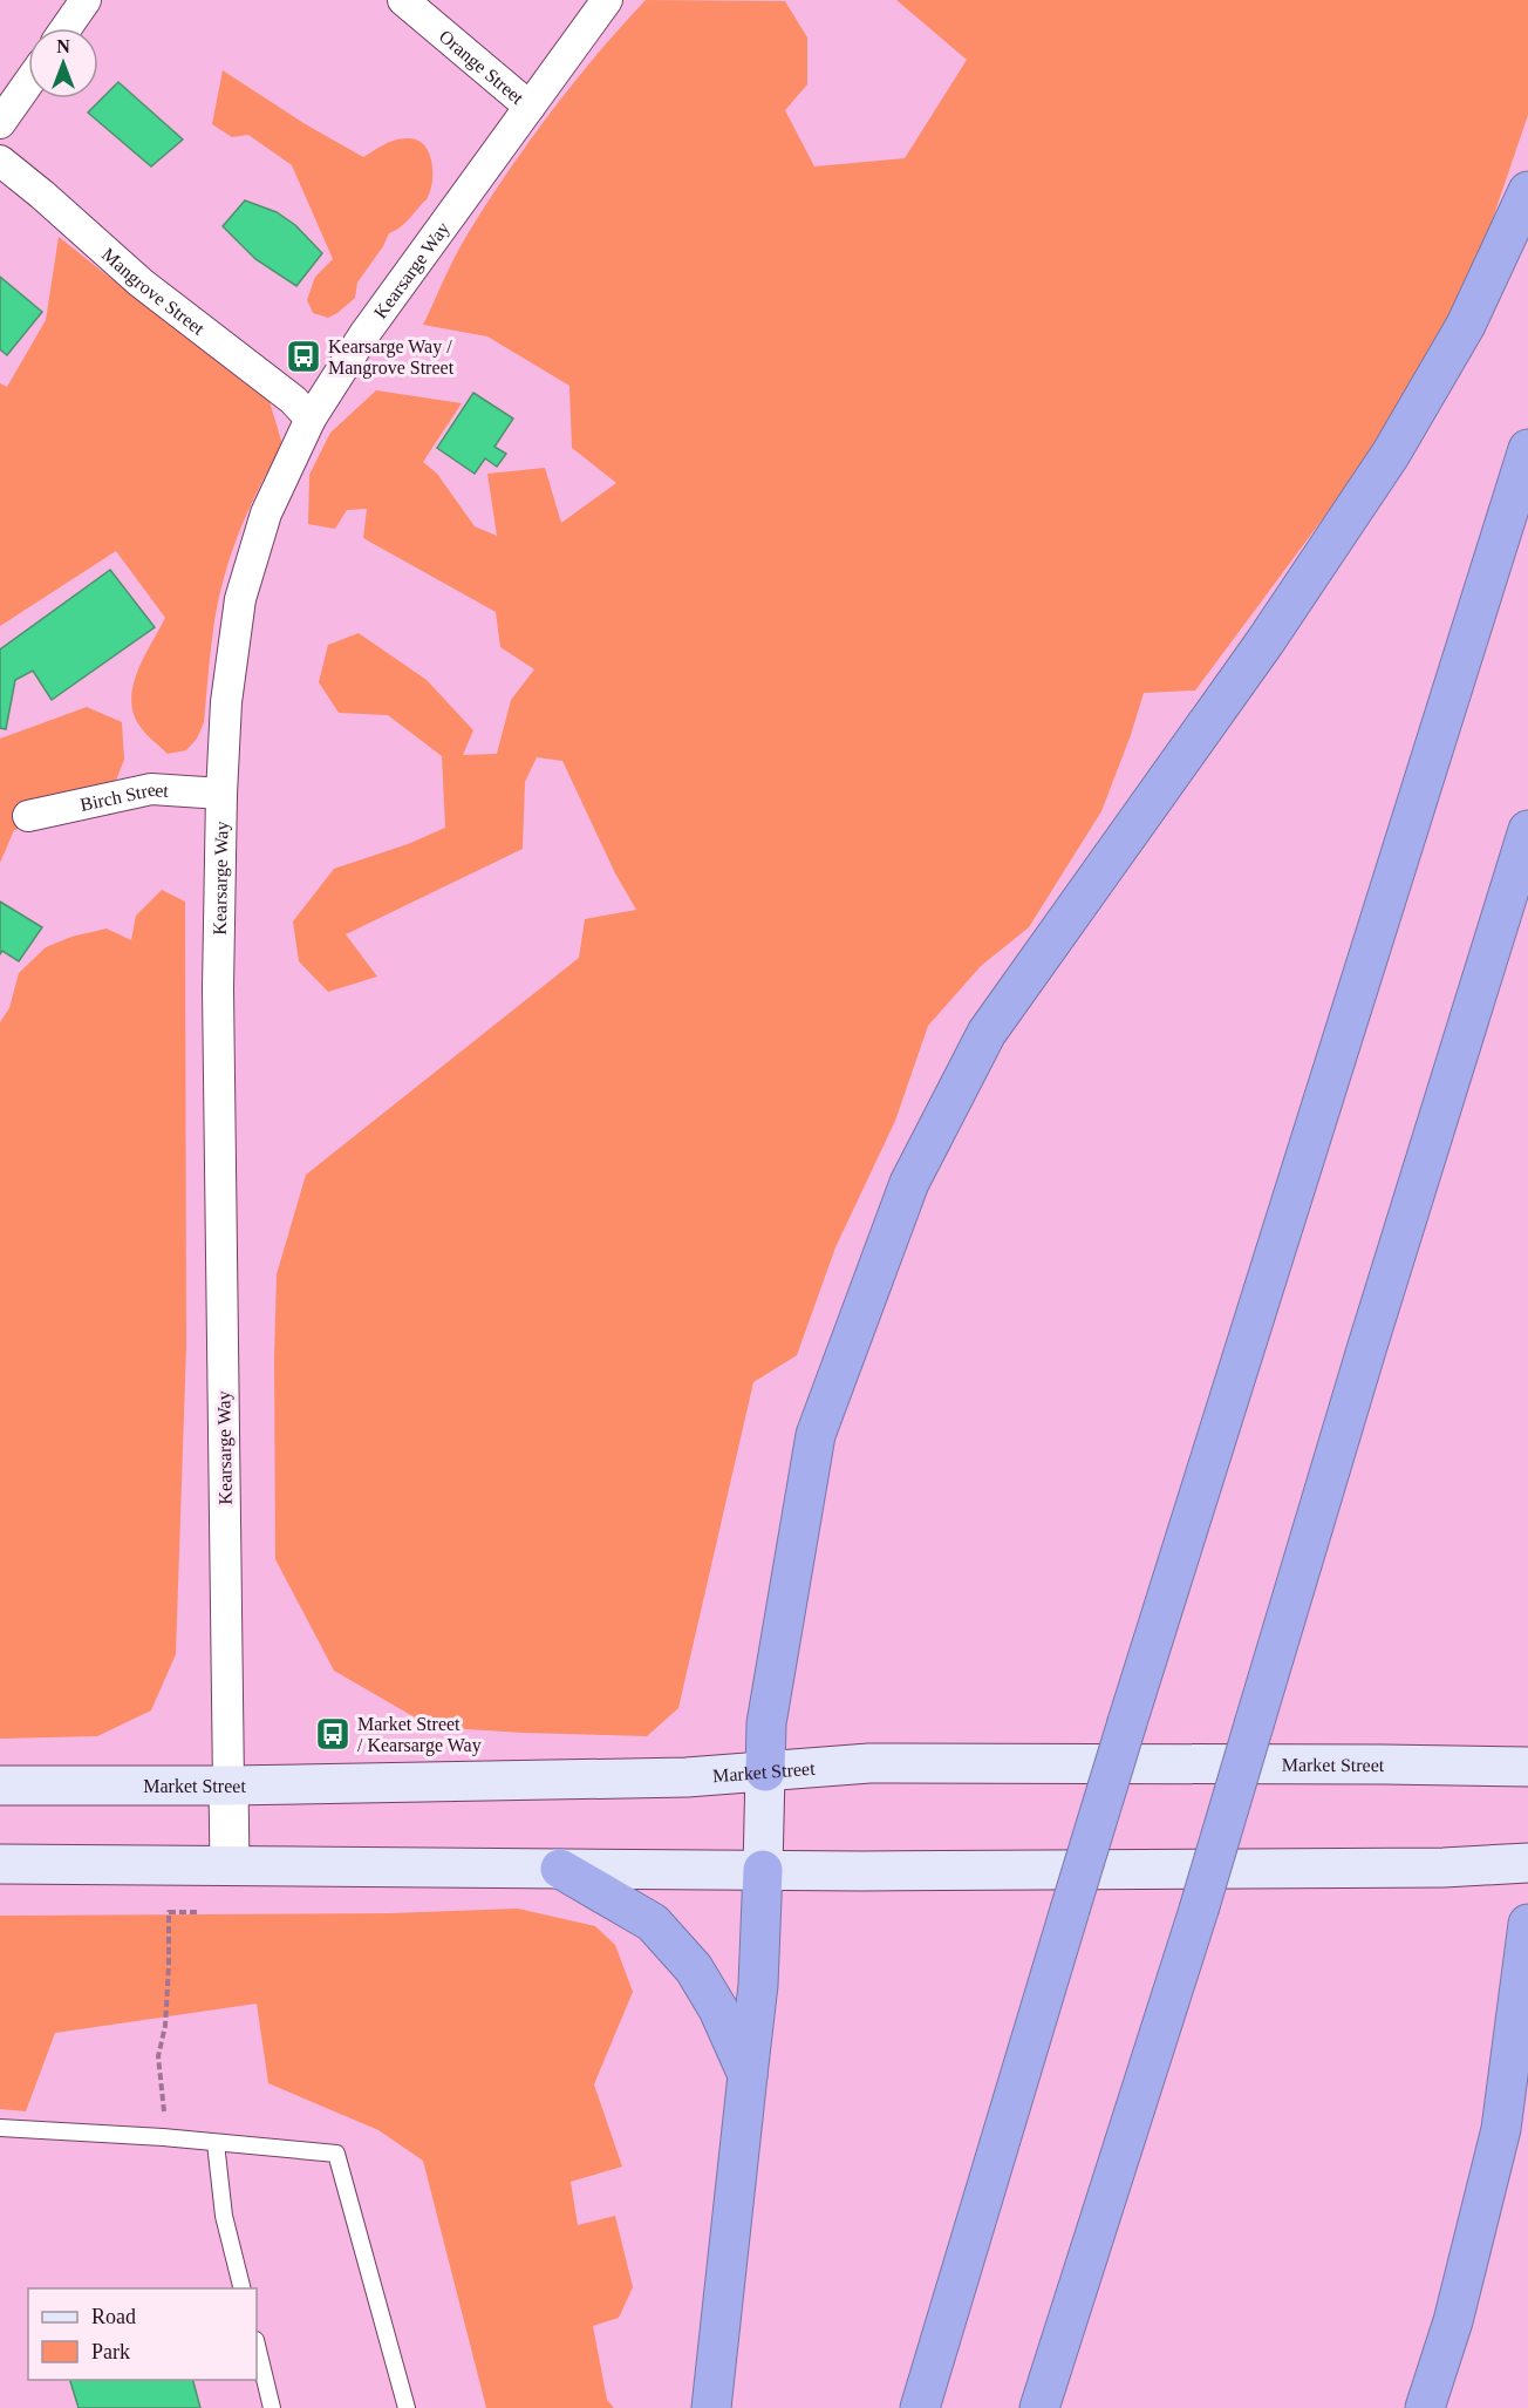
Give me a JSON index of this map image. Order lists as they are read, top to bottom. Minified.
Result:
{"streets":{"main road":["Market Street"],"street":["Orange Street","Kearsarge Way","Mangrove Street","Birch Street"]},"crossings":[["Orange Street","Kearsarge Way"],["Kearsarge Way","Mangrove Street"],["Kearsarge Way","Birch Street"],["Kearsarge Way","Market Street"]],"places":{"bus stop":["Kearsarge Way / Mangrove Street","Market Street / Kearsarge Way"]},"legend":["Road","Park"],"north":"top"}
